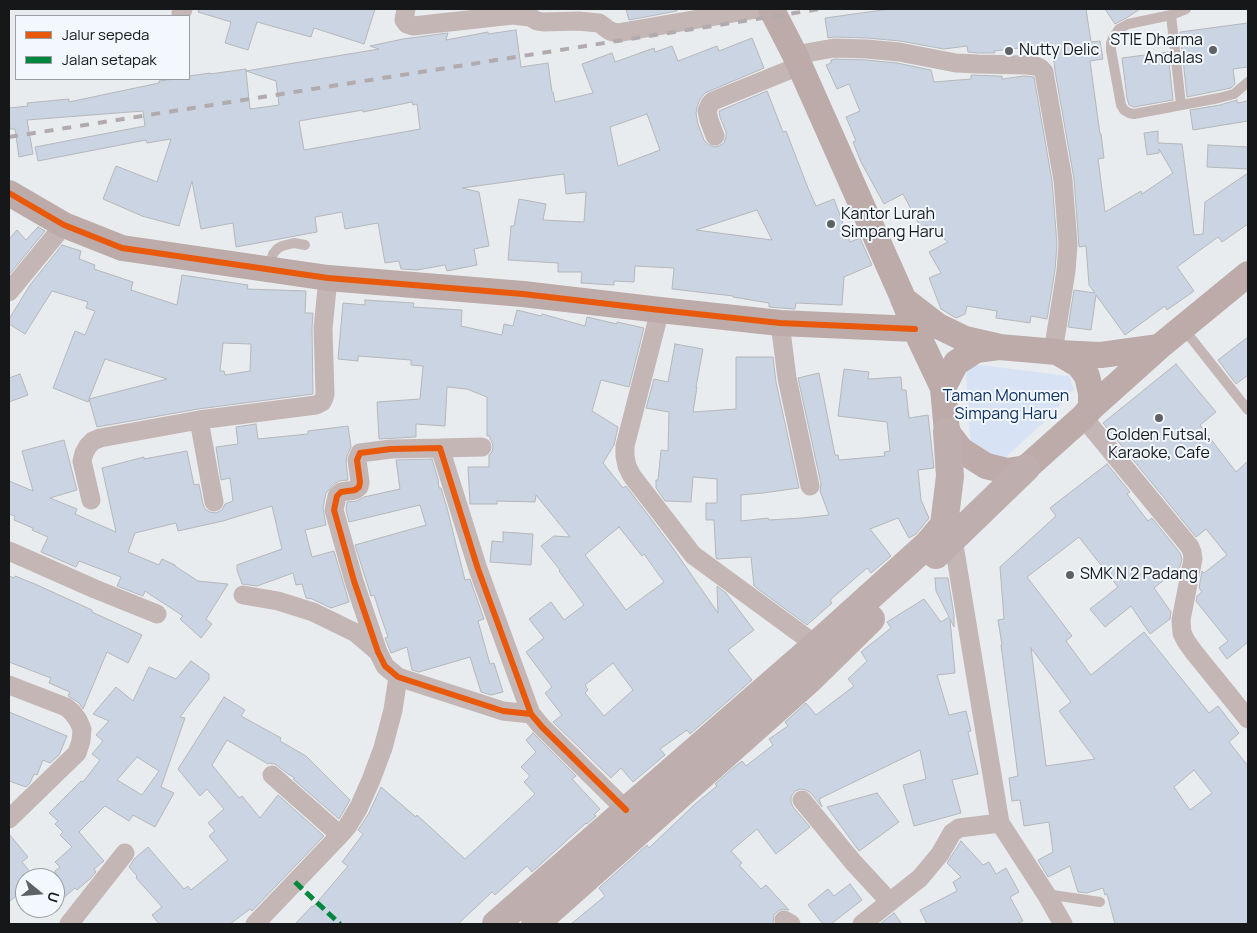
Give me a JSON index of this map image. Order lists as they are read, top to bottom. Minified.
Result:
{"parks":["Taman Monumen Simpang Haru"],"places":["STIE Dharma Andalas","Nutty Delic","Kantor Lurah Simpang Haru","Golden Futsal, Karaoke, Cafe","SMK N 2 Padang"],"legend":["Jalur sepeda","Jalan setapak"],"north":"right"}
